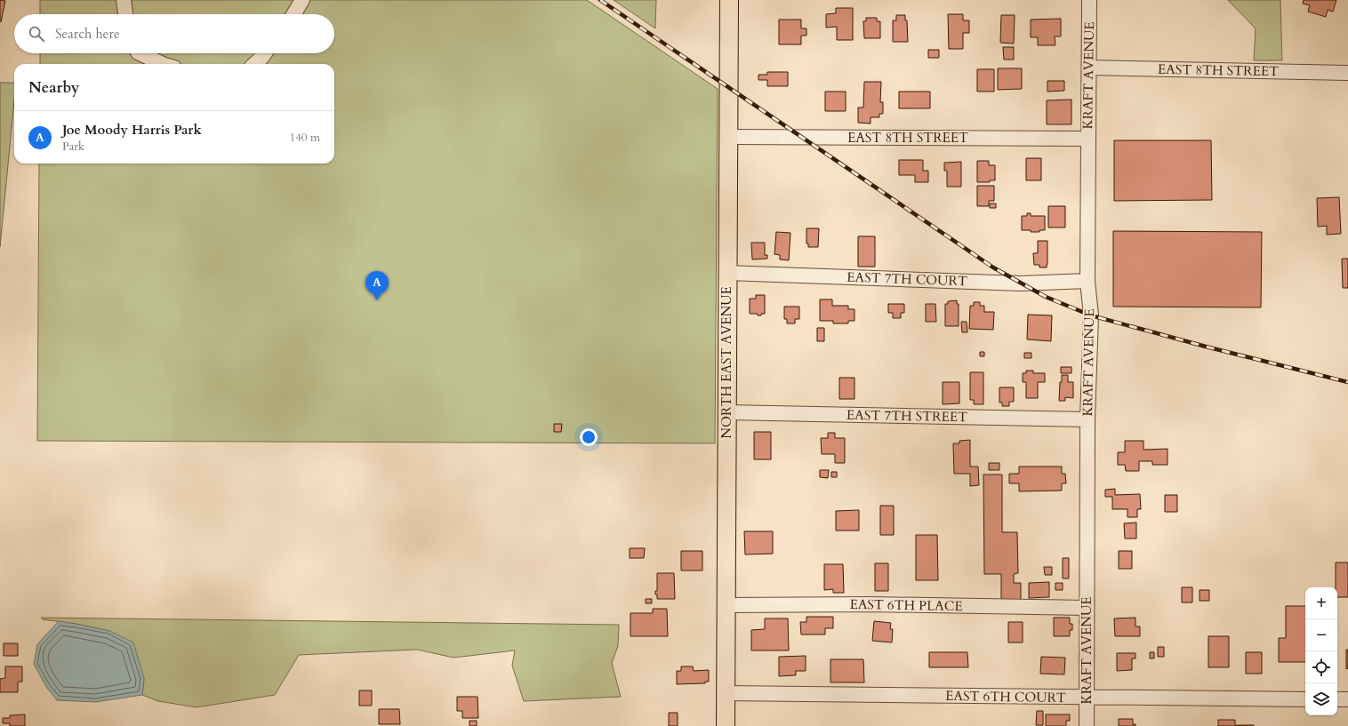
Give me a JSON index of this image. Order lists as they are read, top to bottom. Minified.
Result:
{"streets":{"main road":["NORTH EAST AVENUE"],"street":["EAST 8TH STREET","KRAFT AVENUE","EAST 7TH COURT","EAST 7TH STREET","EAST 6TH PLACE","EAST 6TH COURT"]},"crossings":[["EAST 8TH STREET","KRAFT AVENUE"],["EAST 8TH STREET","NORTH EAST AVENUE"],["KRAFT AVENUE","EAST 7TH COURT"],["KRAFT AVENUE","EAST 7TH STREET"],["KRAFT AVENUE","EAST 6TH PLACE"],["KRAFT AVENUE","EAST 6TH COURT"],["EAST 7TH COURT","NORTH EAST AVENUE"],["NORTH EAST AVENUE","EAST 7TH STREET"],["NORTH EAST AVENUE","EAST 6TH PLACE"],["NORTH EAST AVENUE","EAST 6TH COURT"]],"page":{"search":"Search here","heading":"Nearby","list":[{"mark":"A","name":"Joe Moody Harris Park","note":"Park","value":"140 m"}],"pins":"A","map_buttons":["+","−"]}}
